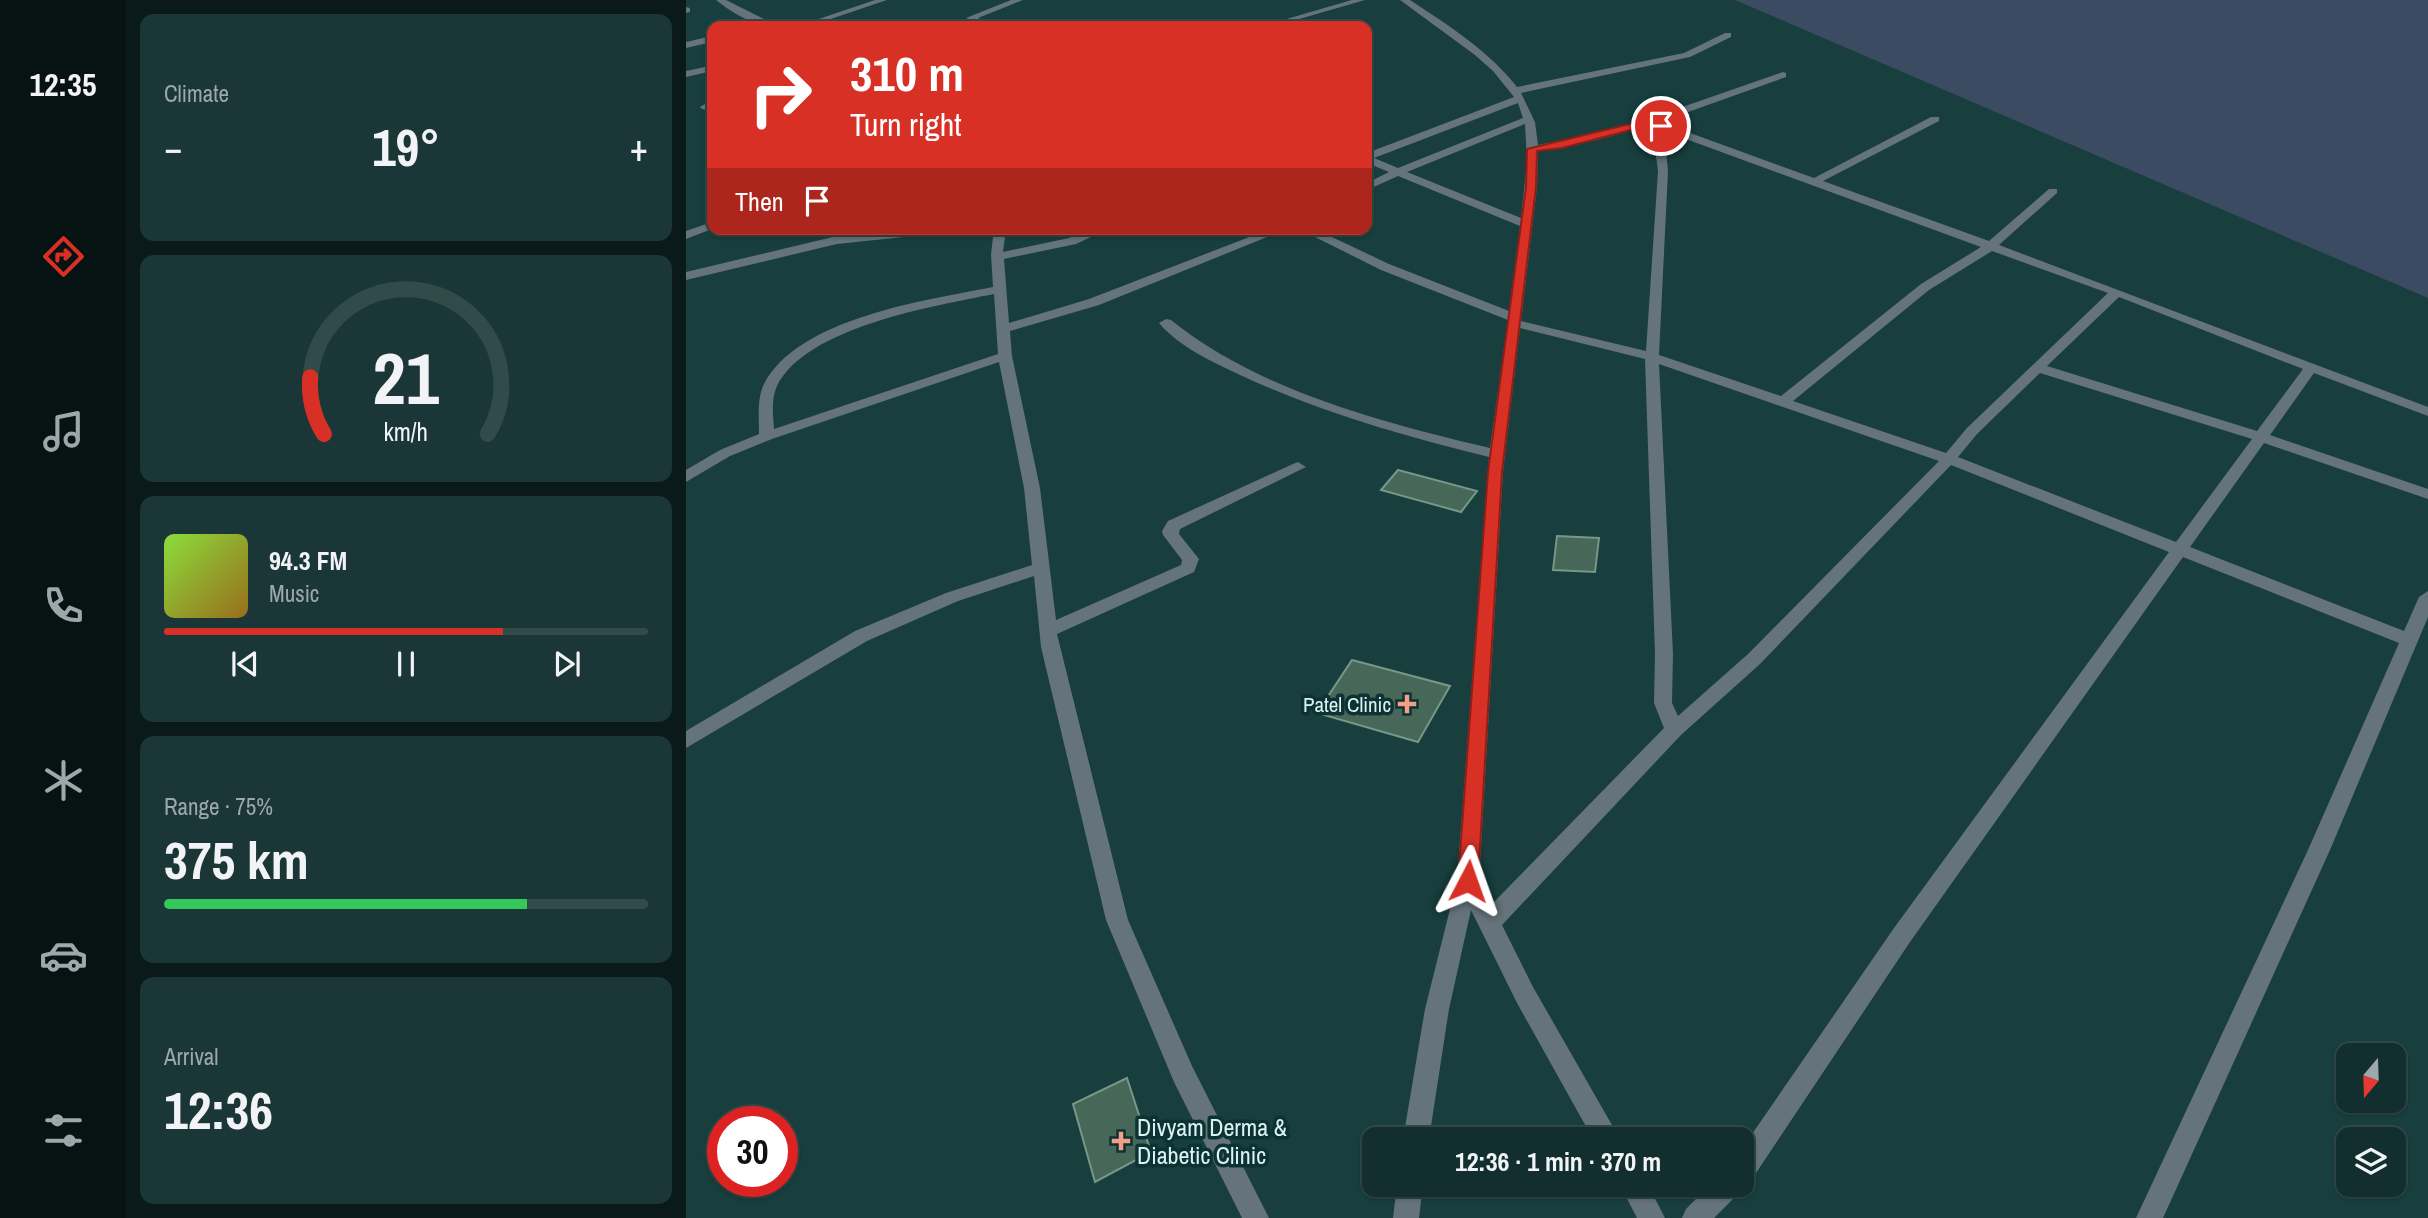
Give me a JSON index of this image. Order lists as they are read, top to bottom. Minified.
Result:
{"places":{"health":["Patel Clinic","Divyam Derma & Diabetic Clinic"]},"north":"bottom","page":{"tabs":"12:35","tile":["Climate",["Range · 75%","375 km"],["Arrival","12:36"]],"turn":["310 m","Turn right"],"heat":["−","19°","+"],"then":"Then","song":["94.3 FM","Music"],"limit":"30","trip":"12:36 · 1 min · 370 m","gauge":["21","km/h"]}}
